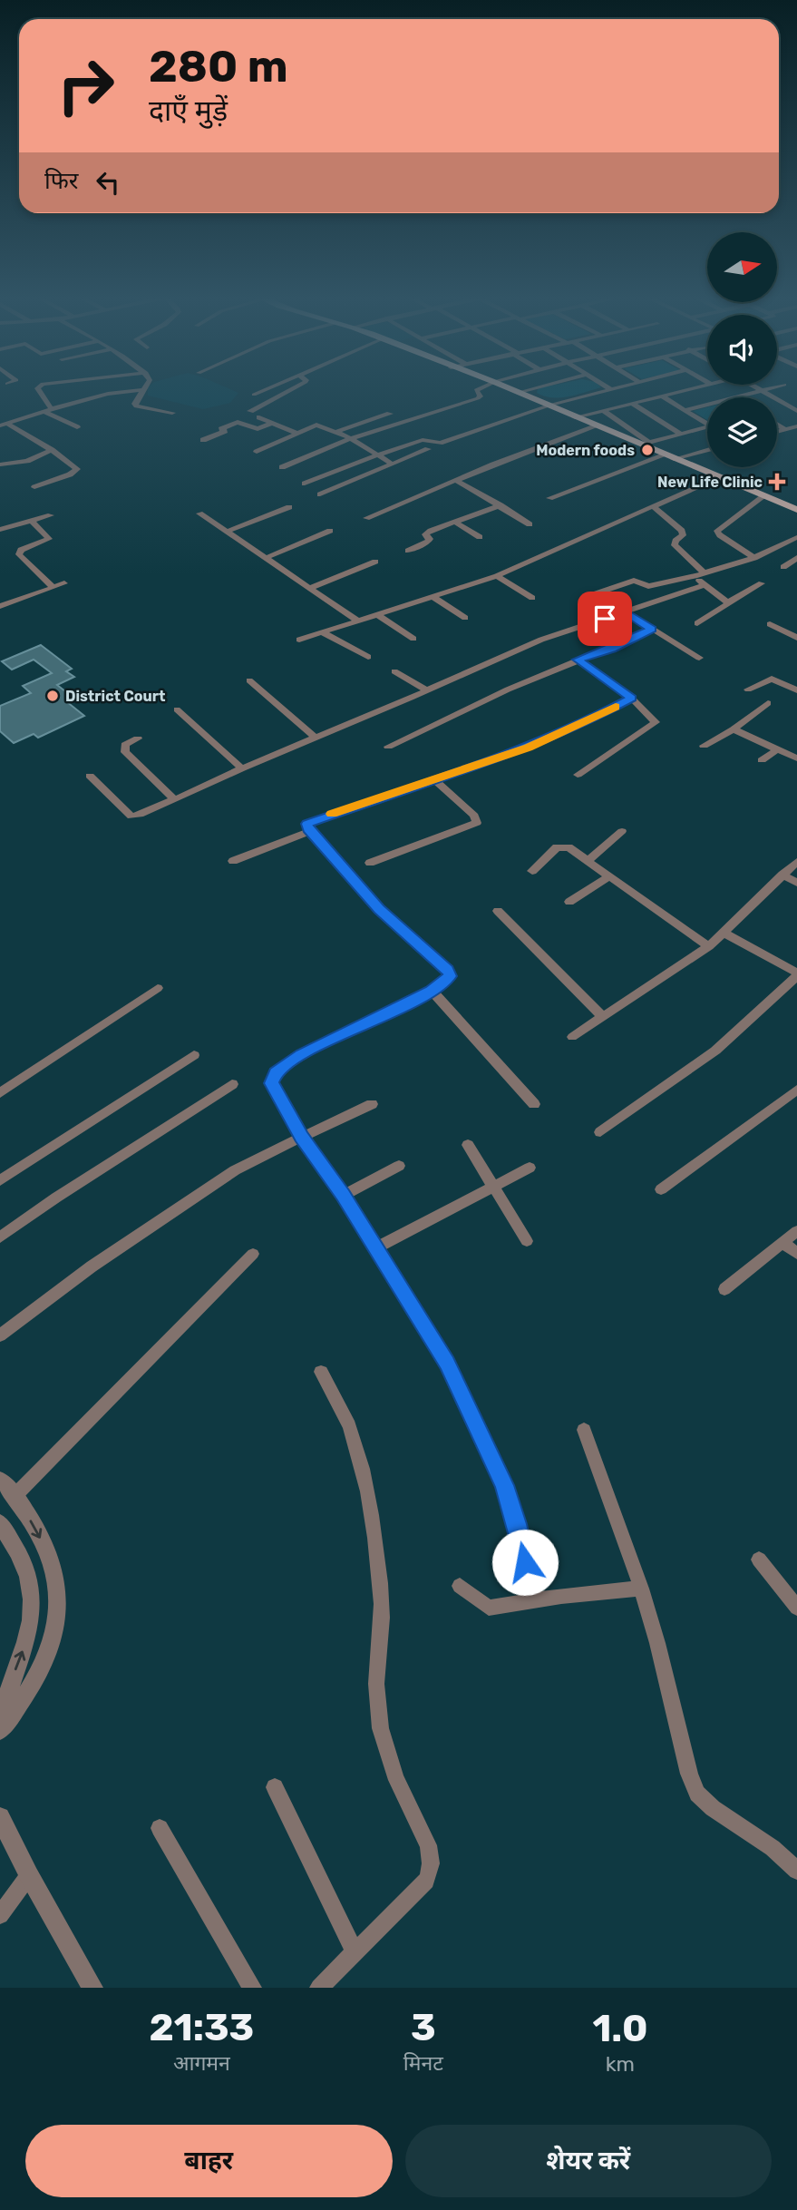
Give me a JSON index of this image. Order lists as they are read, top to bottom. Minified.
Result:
{"places":{"other":["Modern foods","District Court"],"health":["New Life Clinic"]},"north":"right","page":{"turn":["280 m","दाएँ मुड़ें"],"then":"फिर","eta":["21:33","आगमन","3","मिनट","1.0","km"],"buttons":["बाहर","शेयर करें"]}}
